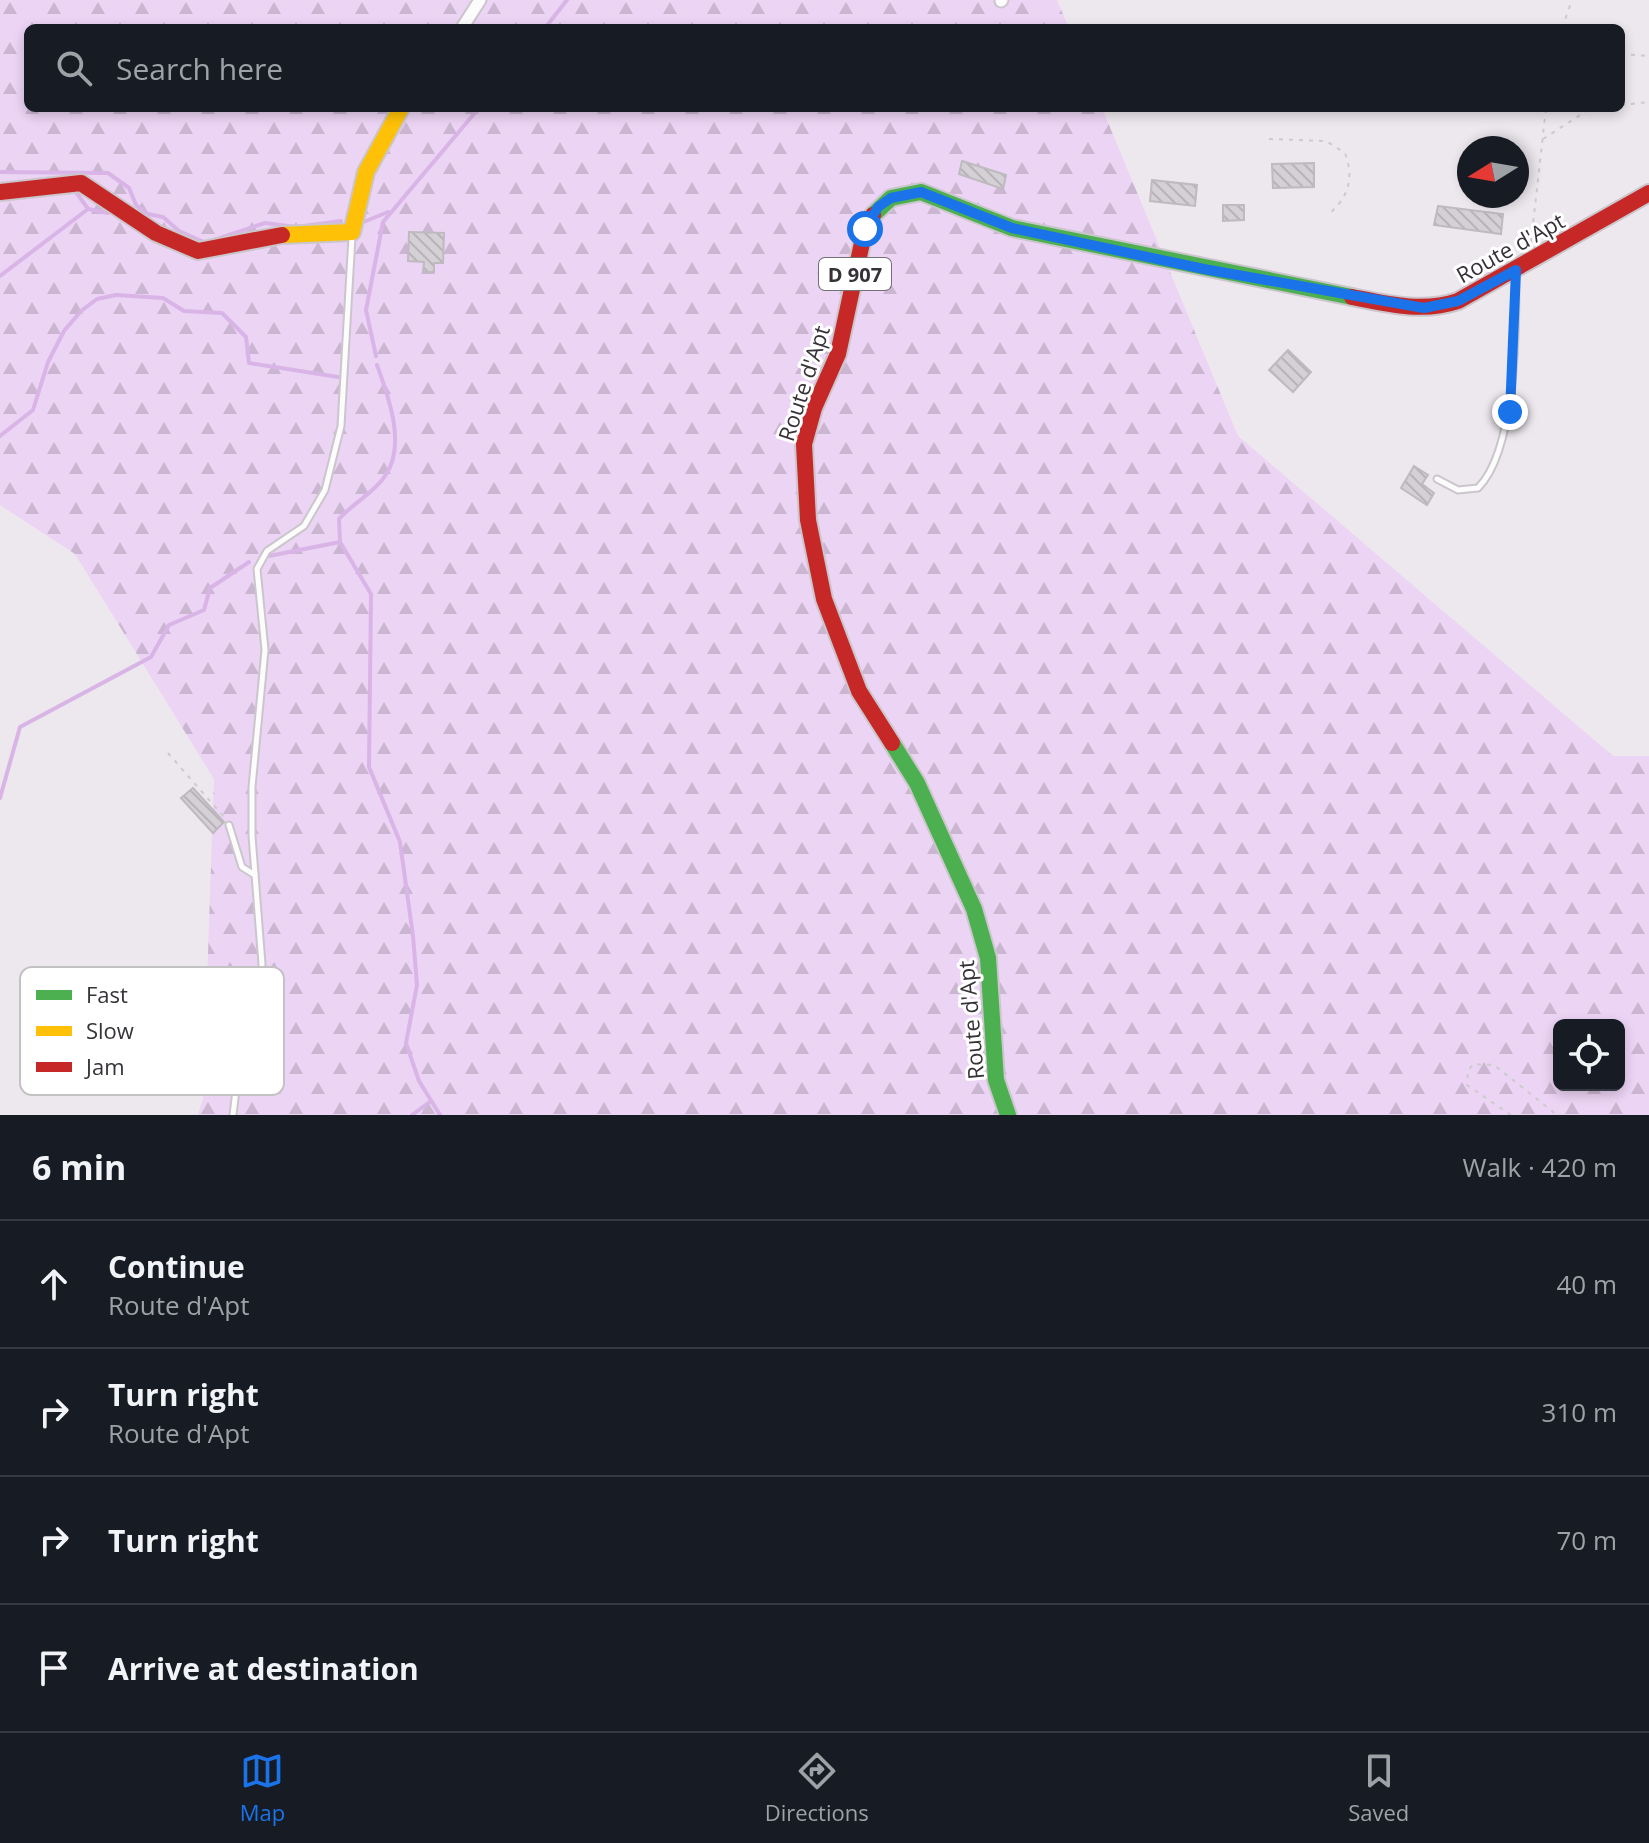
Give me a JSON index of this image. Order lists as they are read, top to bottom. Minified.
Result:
{"streets":{"main road":["Route d'Apt","D 907"]},"legend":["Fast","Slow","Jam"],"north":"left","page":{"search":"Search here","heading":["6 min","Walk · 420 m"],"list":[["Continue","Route d'Apt","40 m"],["Turn right","Route d'Apt","310 m"],["Turn right","70 m"],"Arrive at destination"],"nav":["Map","Directions","Saved"]}}
